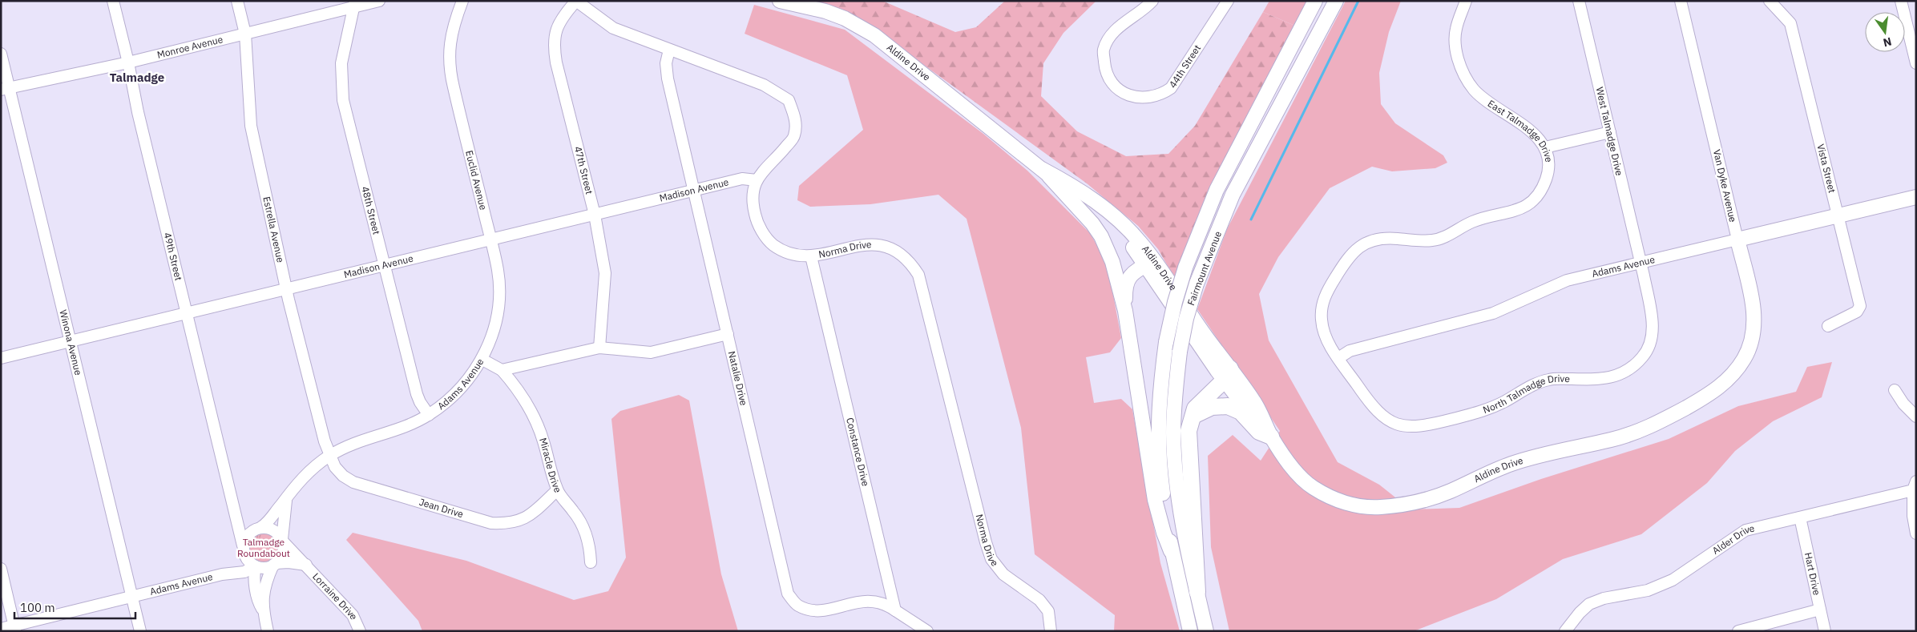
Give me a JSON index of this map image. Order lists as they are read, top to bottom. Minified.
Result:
{"streets":{"main road":["Aldine Drive","Van Dyke Avenue","Adams Avenue","Fairmount Avenue"],"street":["Monroe Avenue","44th Street","West Talmadge Drive","East Talmadge Drive","Vista Street","47th Street","Euclid Avenue","Madison Avenue","48th Street","Estrella Avenue","Norma Drive","49th Street","Winona Avenue","Natalie Drive","North Talmadge Drive","Constance Drive","Miracle Drive","Jean Drive","Alder Drive","Hart Drive","Lorraine Drive"]},"crossings":[["Monroe Avenue","48th Street"],["Monroe Avenue","Estrella Avenue"],["Monroe Avenue","49th Street"],["Monroe Avenue","Winona Avenue"],["Aldine Drive","Van Dyke Avenue"],["West Talmadge Drive","Adams Avenue"],["West Talmadge Drive","North Talmadge Drive"],["East Talmadge Drive","Adams Avenue"],["East Talmadge Drive","North Talmadge Drive"],["Vista Street","Adams Avenue"],["47th Street","Madison Avenue"],["47th Street","Norma Drive"],["47th Street","Adams Avenue"],["Euclid Avenue","Madison Avenue"],["Euclid Avenue","Adams Avenue"],["Van Dyke Avenue","Adams Avenue"],["Madison Avenue","48th Street"],["Madison Avenue","Estrella Avenue"],["Madison Avenue","Norma Drive"],["Madison Avenue","49th Street"],["Madison Avenue","Winona Avenue"],["Madison Avenue","Natalie Drive"],["48th Street","Adams Avenue"],["Estrella Avenue","Adams Avenue"],["Estrella Avenue","Jean Drive"],["Norma Drive","Natalie Drive"],["Norma Drive","Constance Drive"],["49th Street","Adams Avenue"],["49th Street","Lorraine Drive"],["Adams Avenue","Winona Avenue"],["Adams Avenue","Natalie Drive"],["Adams Avenue","North Talmadge Drive"],["Adams Avenue","Miracle Drive"],["Adams Avenue","Jean Drive"],["Adams Avenue","Lorraine Drive"],["Natalie Drive","Constance Drive"],["Miracle Drive","Jean Drive"],["Alder Drive","Hart Drive"]],"districts":["Talmadge"],"parks":["Talmadge Roundabout"],"scale_bar":"100 m","north":"bottom"}
